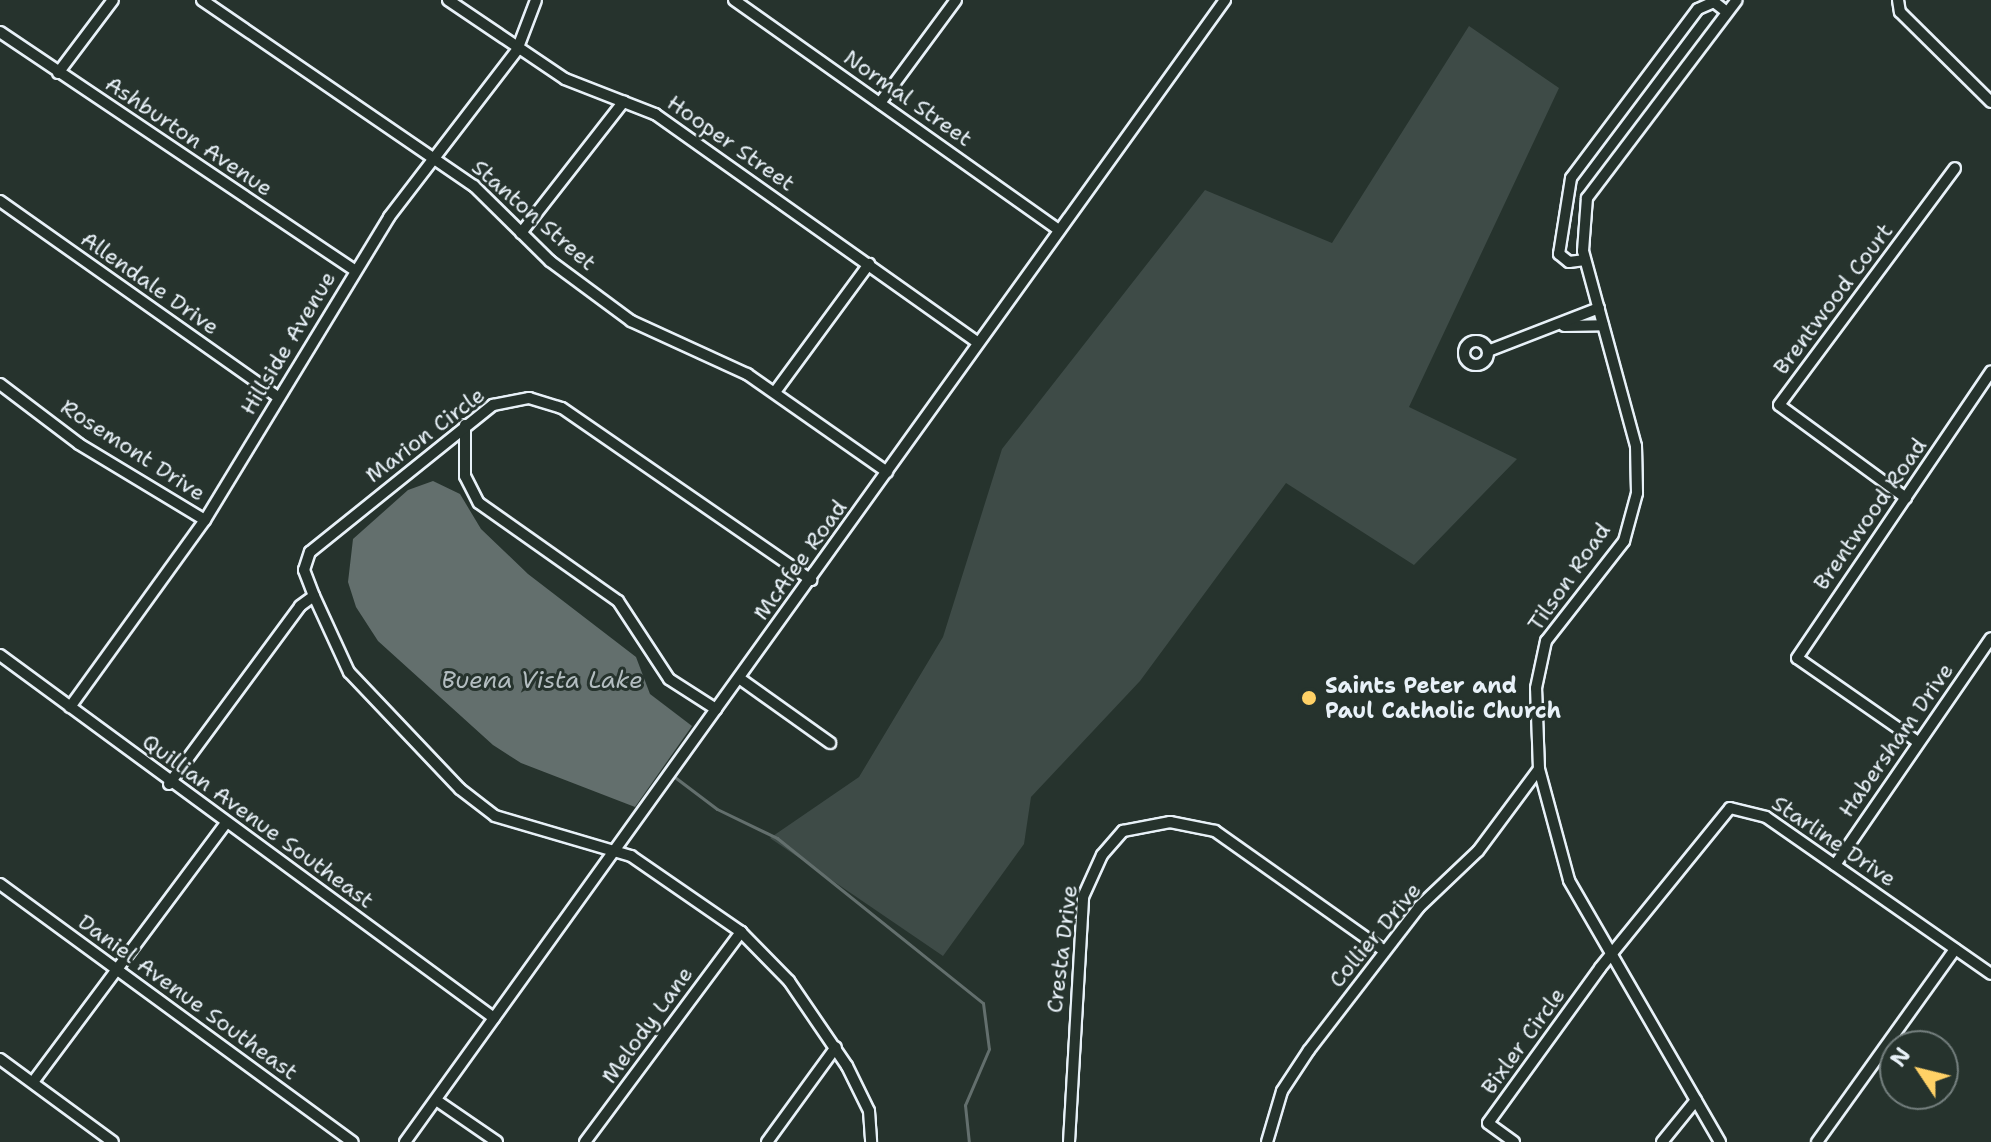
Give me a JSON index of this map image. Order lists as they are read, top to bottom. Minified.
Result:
{"streets":{"street":["Normal Street","Ashburton Avenue","Hooper Street","Stanton Street","Allendale Drive","Brentwood Court","Hillside Avenue","Marion Circle","Rosemont Drive","Brentwood Road","McAfee Road","Tilson Road","Habersham Drive","Quillian Avenue Southeast","Starline Drive","Collier Drive","Cresta Drive","Daniel Avenue Southeast","Melody Lane","Bixler Circle"]},"crossings":[["Normal Street","McAfee Road"],["Ashburton Avenue","Hillside Avenue"],["Hooper Street","Hillside Avenue"],["Hooper Street","McAfee Road"],["Stanton Street","Hillside Avenue"],["Stanton Street","McAfee Road"],["Allendale Drive","Hillside Avenue"],["Brentwood Court","Brentwood Road"],["Hillside Avenue","Rosemont Drive"],["Hillside Avenue","Quillian Avenue Southeast"],["Marion Circle","McAfee Road"],["Marion Circle","Melody Lane"],["Brentwood Road","Habersham Drive"],["McAfee Road","Quillian Avenue Southeast"],["Tilson Road","Starline Drive"],["Tilson Road","Collier Drive"],["Tilson Road","Bixler Circle"],["Habersham Drive","Starline Drive"],["Starline Drive","Bixler Circle"],["Collier Drive","Cresta Drive"]],"water":["Buena Vista Lake"],"places":["Saints Peter and Paul Catholic Church"],"north":"top left"}
